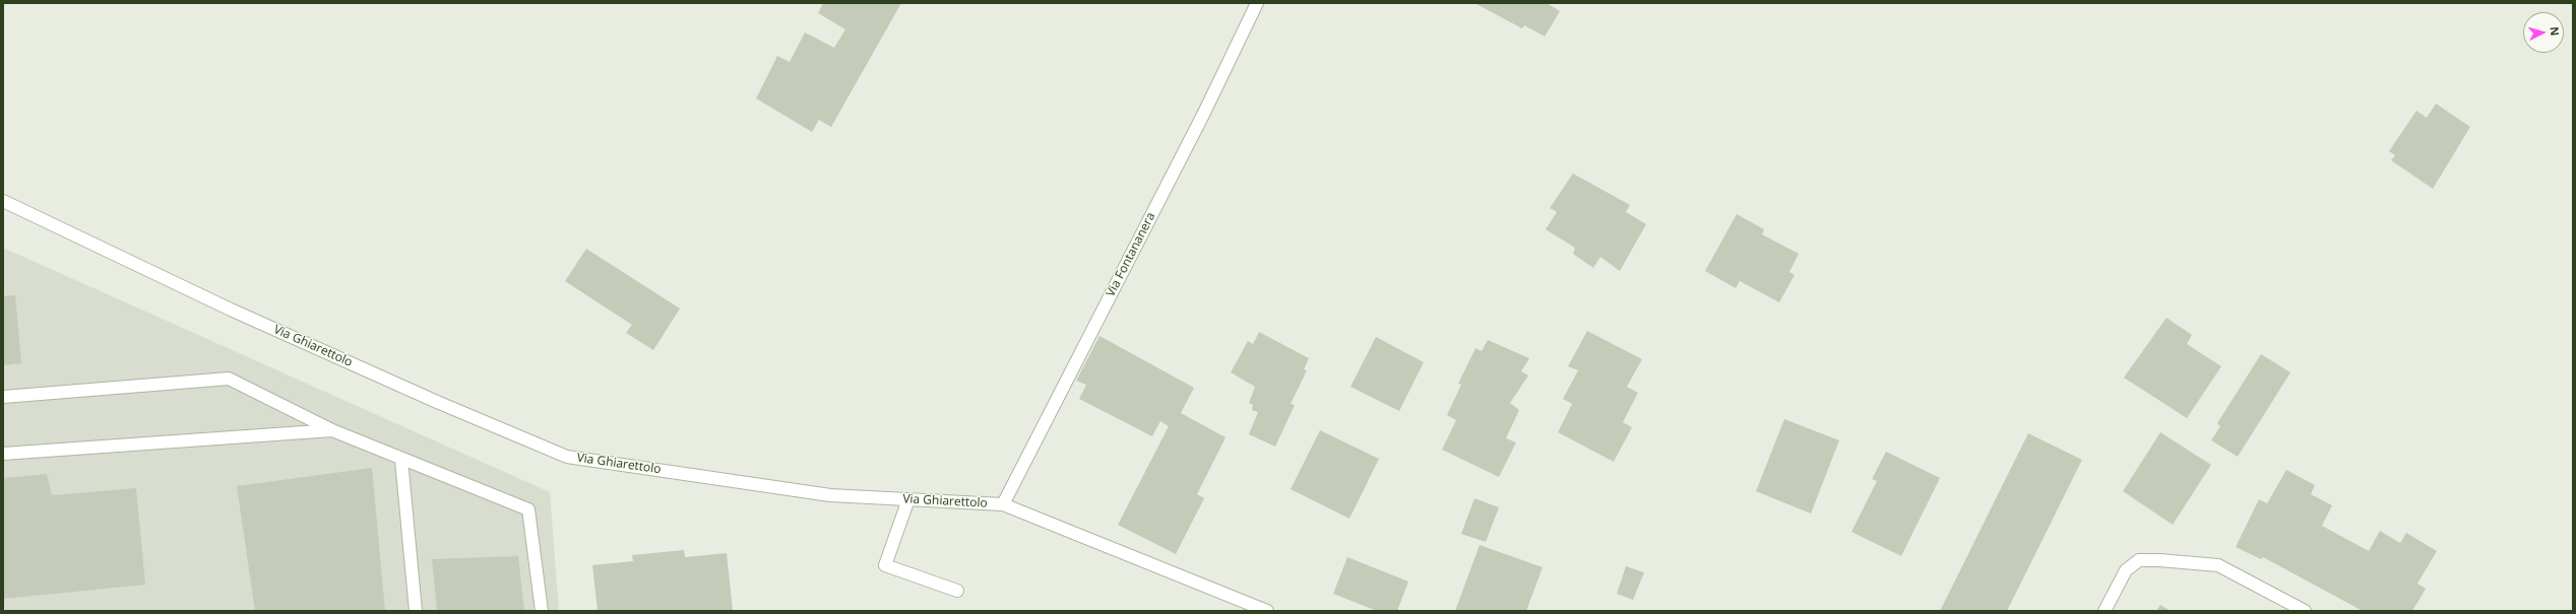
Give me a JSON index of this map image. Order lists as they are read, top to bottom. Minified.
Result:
{"streets":{"street":["Via Fontananera","Via Ghiarettolo"]},"crossings":[["Via Fontananera","Via Ghiarettolo"]],"north":"right"}
